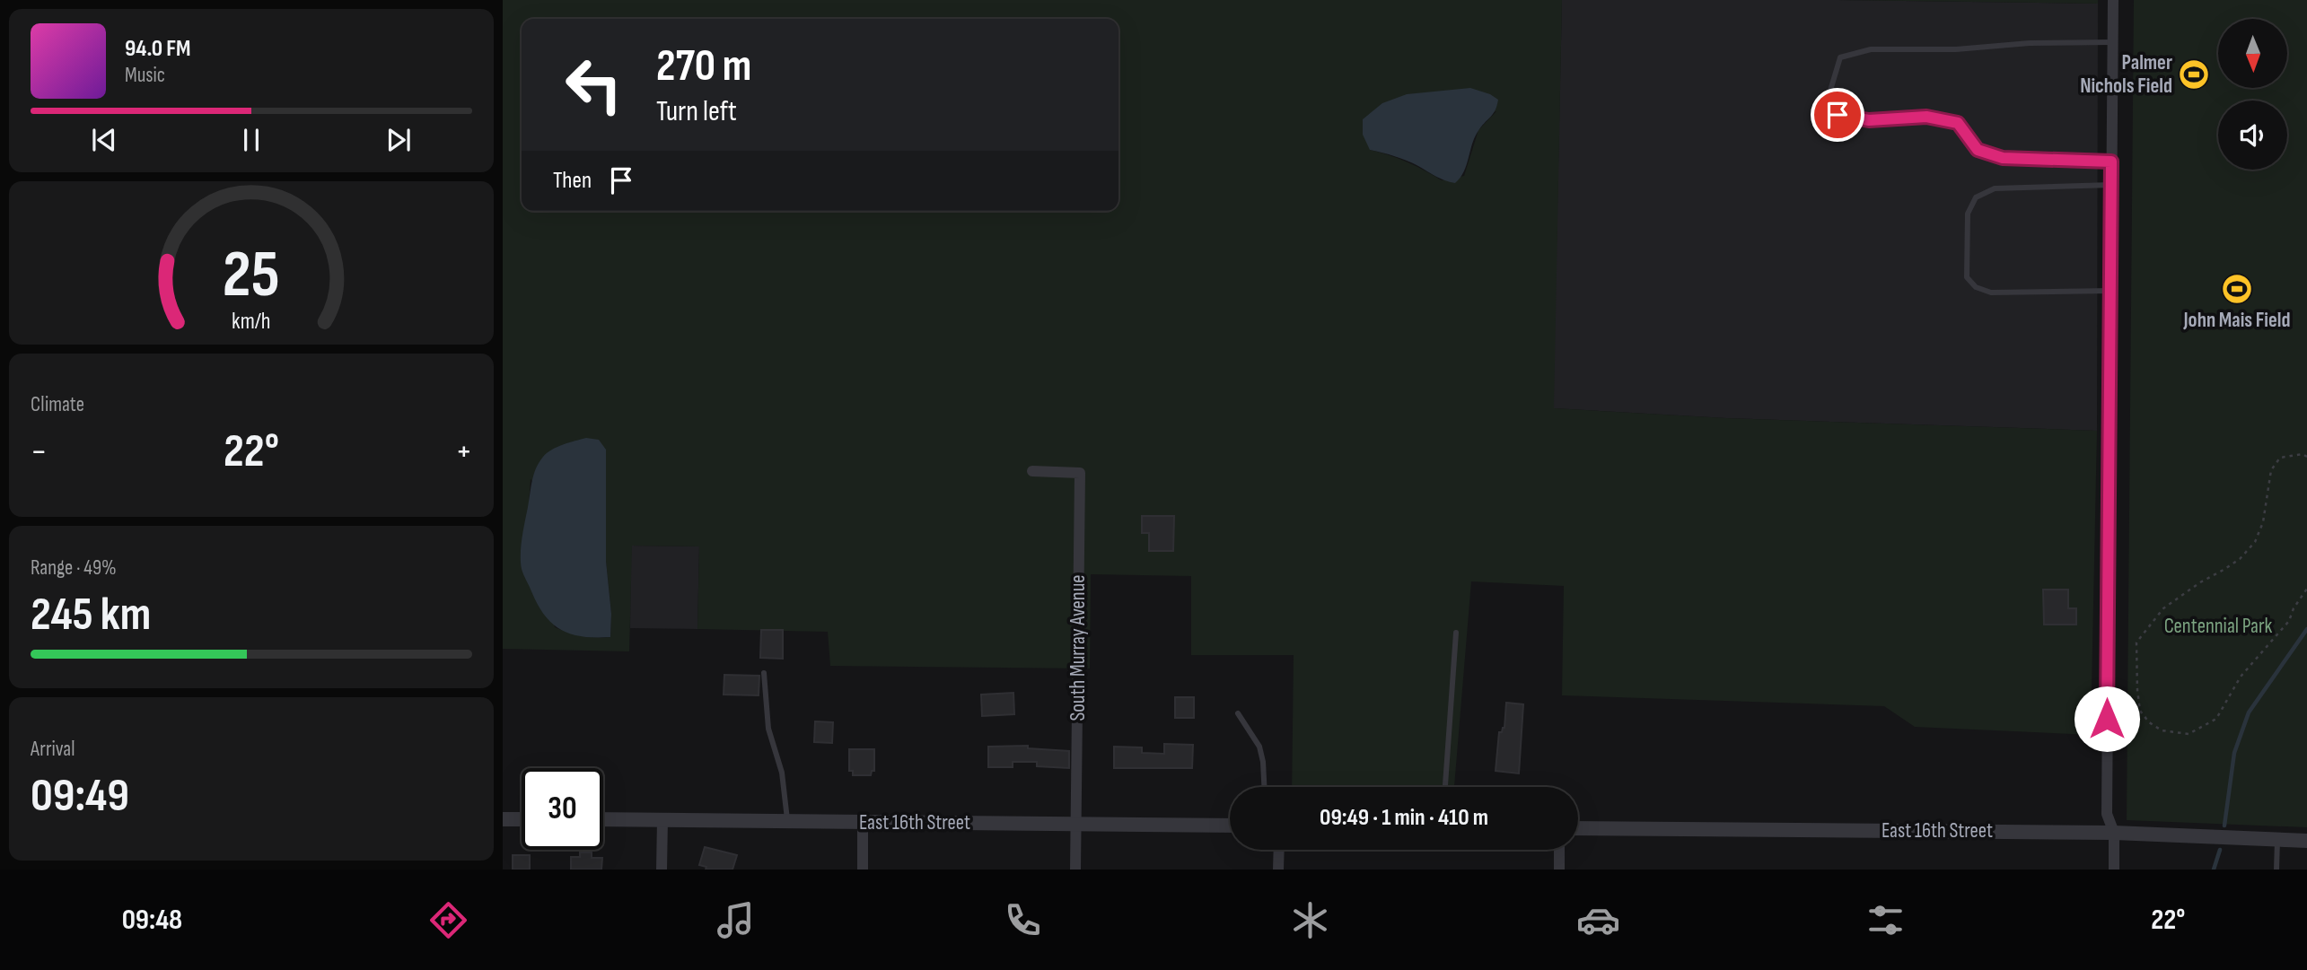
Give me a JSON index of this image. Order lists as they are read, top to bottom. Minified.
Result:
{"streets":{"street":["South Murray Avenue","East 16th Street"]},"crossings":[["South Murray Avenue","East 16th Street"]],"parks":["Centennial Park"],"places":{"sports":["Palmer Nichols Field","John Mais Field"]},"north":"bottom","page":{"turn":["270 m","Turn left"],"song":["94.0 FM","Music"],"then":"Then","tile":["Climate",["Range · 49%","245 km"],["Arrival","09:49"]],"heat":["−","22°","+"],"limit":"30","trip":"09:49 · 1 min · 410 m","tabs":["09:48","22°"],"gauge":["25","km/h"]}}
